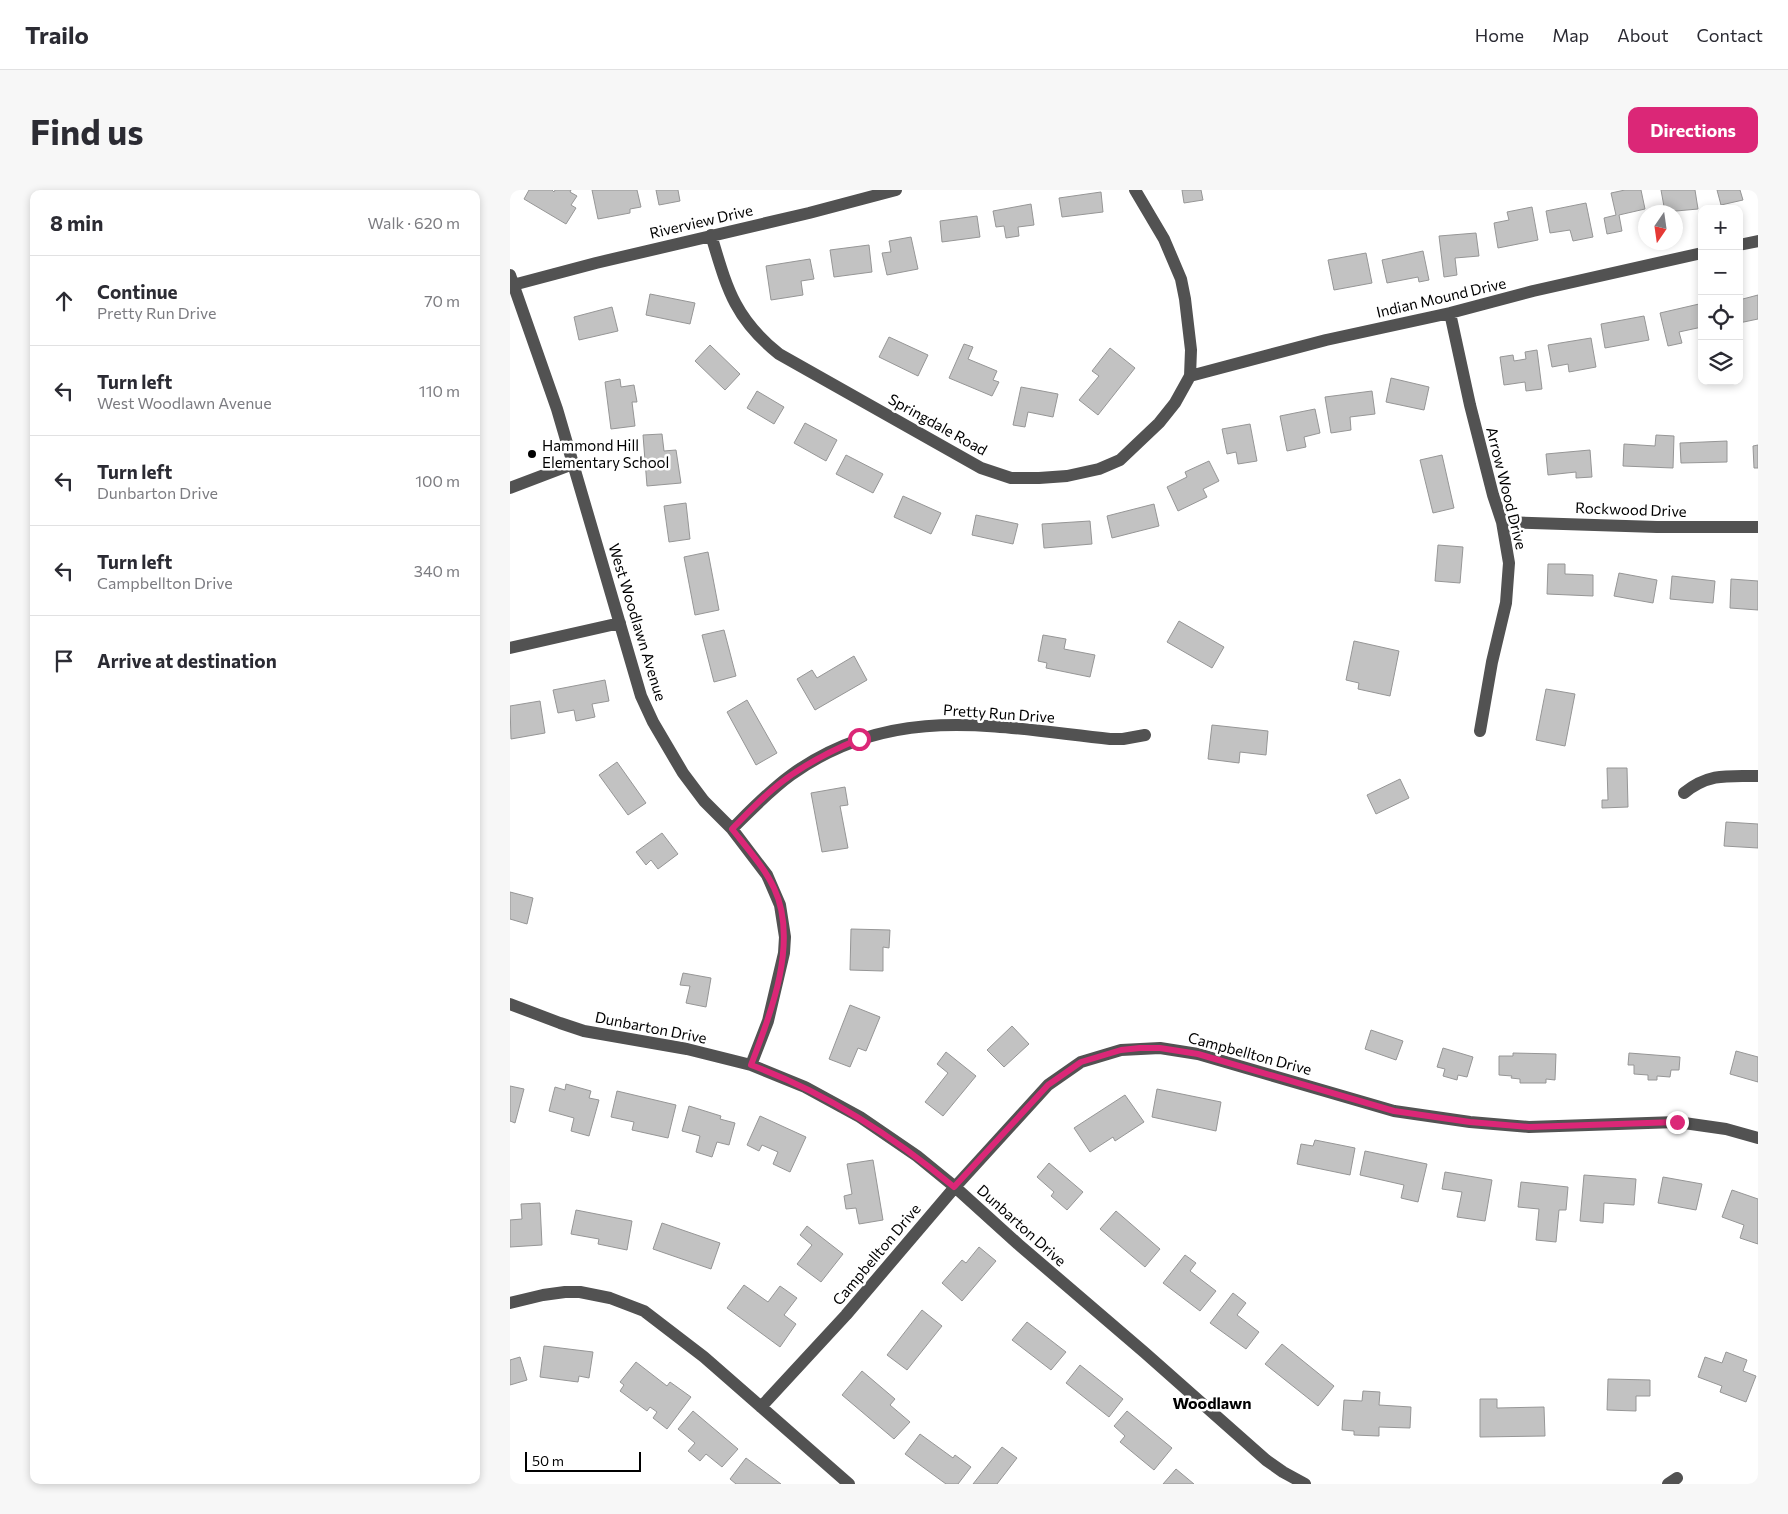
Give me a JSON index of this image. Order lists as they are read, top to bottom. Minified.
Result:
{"streets":{"street":["Riverview Drive","Indian Mound Drive","Springdale Road","Arrow Wood Drive","Rockwood Drive","West Woodlawn Avenue","Pretty Run Drive","Dunbarton Drive","Campbellton Drive"]},"crossings":[["Riverview Drive","Springdale Road"],["Riverview Drive","West Woodlawn Avenue"],["Indian Mound Drive","Springdale Road"],["Indian Mound Drive","Arrow Wood Drive"],["Arrow Wood Drive","Rockwood Drive"],["West Woodlawn Avenue","Pretty Run Drive"],["West Woodlawn Avenue","Dunbarton Drive"],["Dunbarton Drive","Campbellton Drive"]],"districts":["Woodlawn"],"places":["Hammond Hill Elementary School"],"scale_bar":"50 m","north":"bottom","page":{"header":"Trailo","nav":["Home","Map","About","Contact"],"buttons":"Directions","title":"Find us","heading":["8 min","Walk · 620 m"],"map_buttons":["+","−"],"list":[["Continue","Pretty Run Drive","70 m"],["Turn left","West Woodlawn Avenue","110 m"],["Turn left","Dunbarton Drive","100 m"],["Turn left","Campbellton Drive","340 m"],"Arrive at destination"],"scale":"50 m"}}
